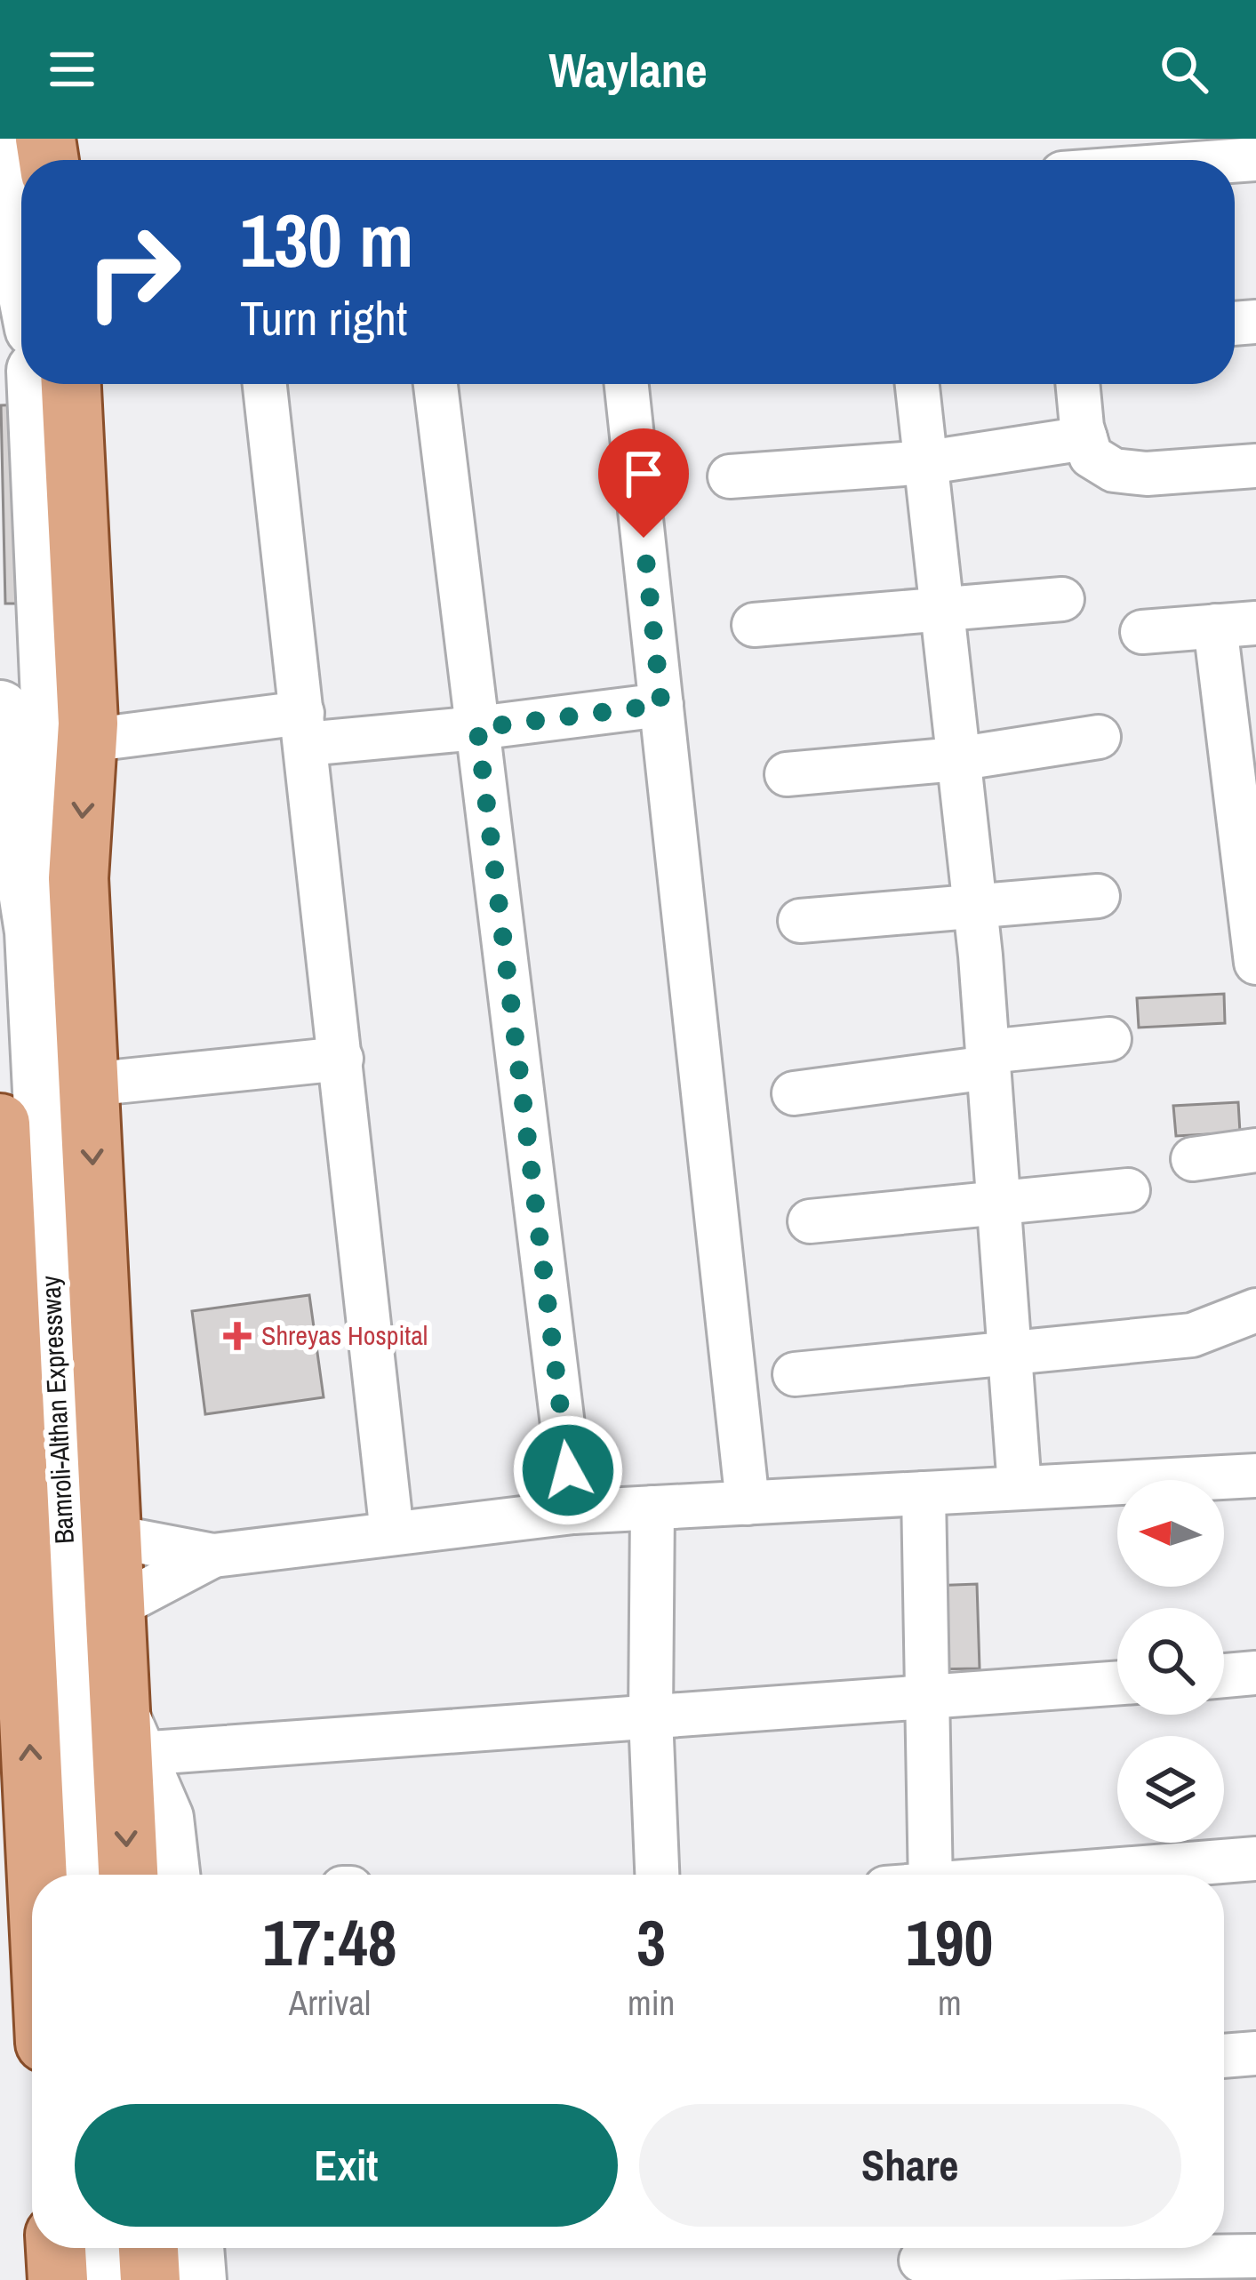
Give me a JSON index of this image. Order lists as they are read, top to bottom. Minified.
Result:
{"streets":{"main road":["Bamroli-Althan Expressway"]},"places":{"health":["Shreyas Hospital"]},"north":"left","page":{"header":"Waylane","turn":["130 m","Turn right"],"eta":["17:48","Arrival","3","min","190","m"],"buttons":["Exit","Share"]}}
